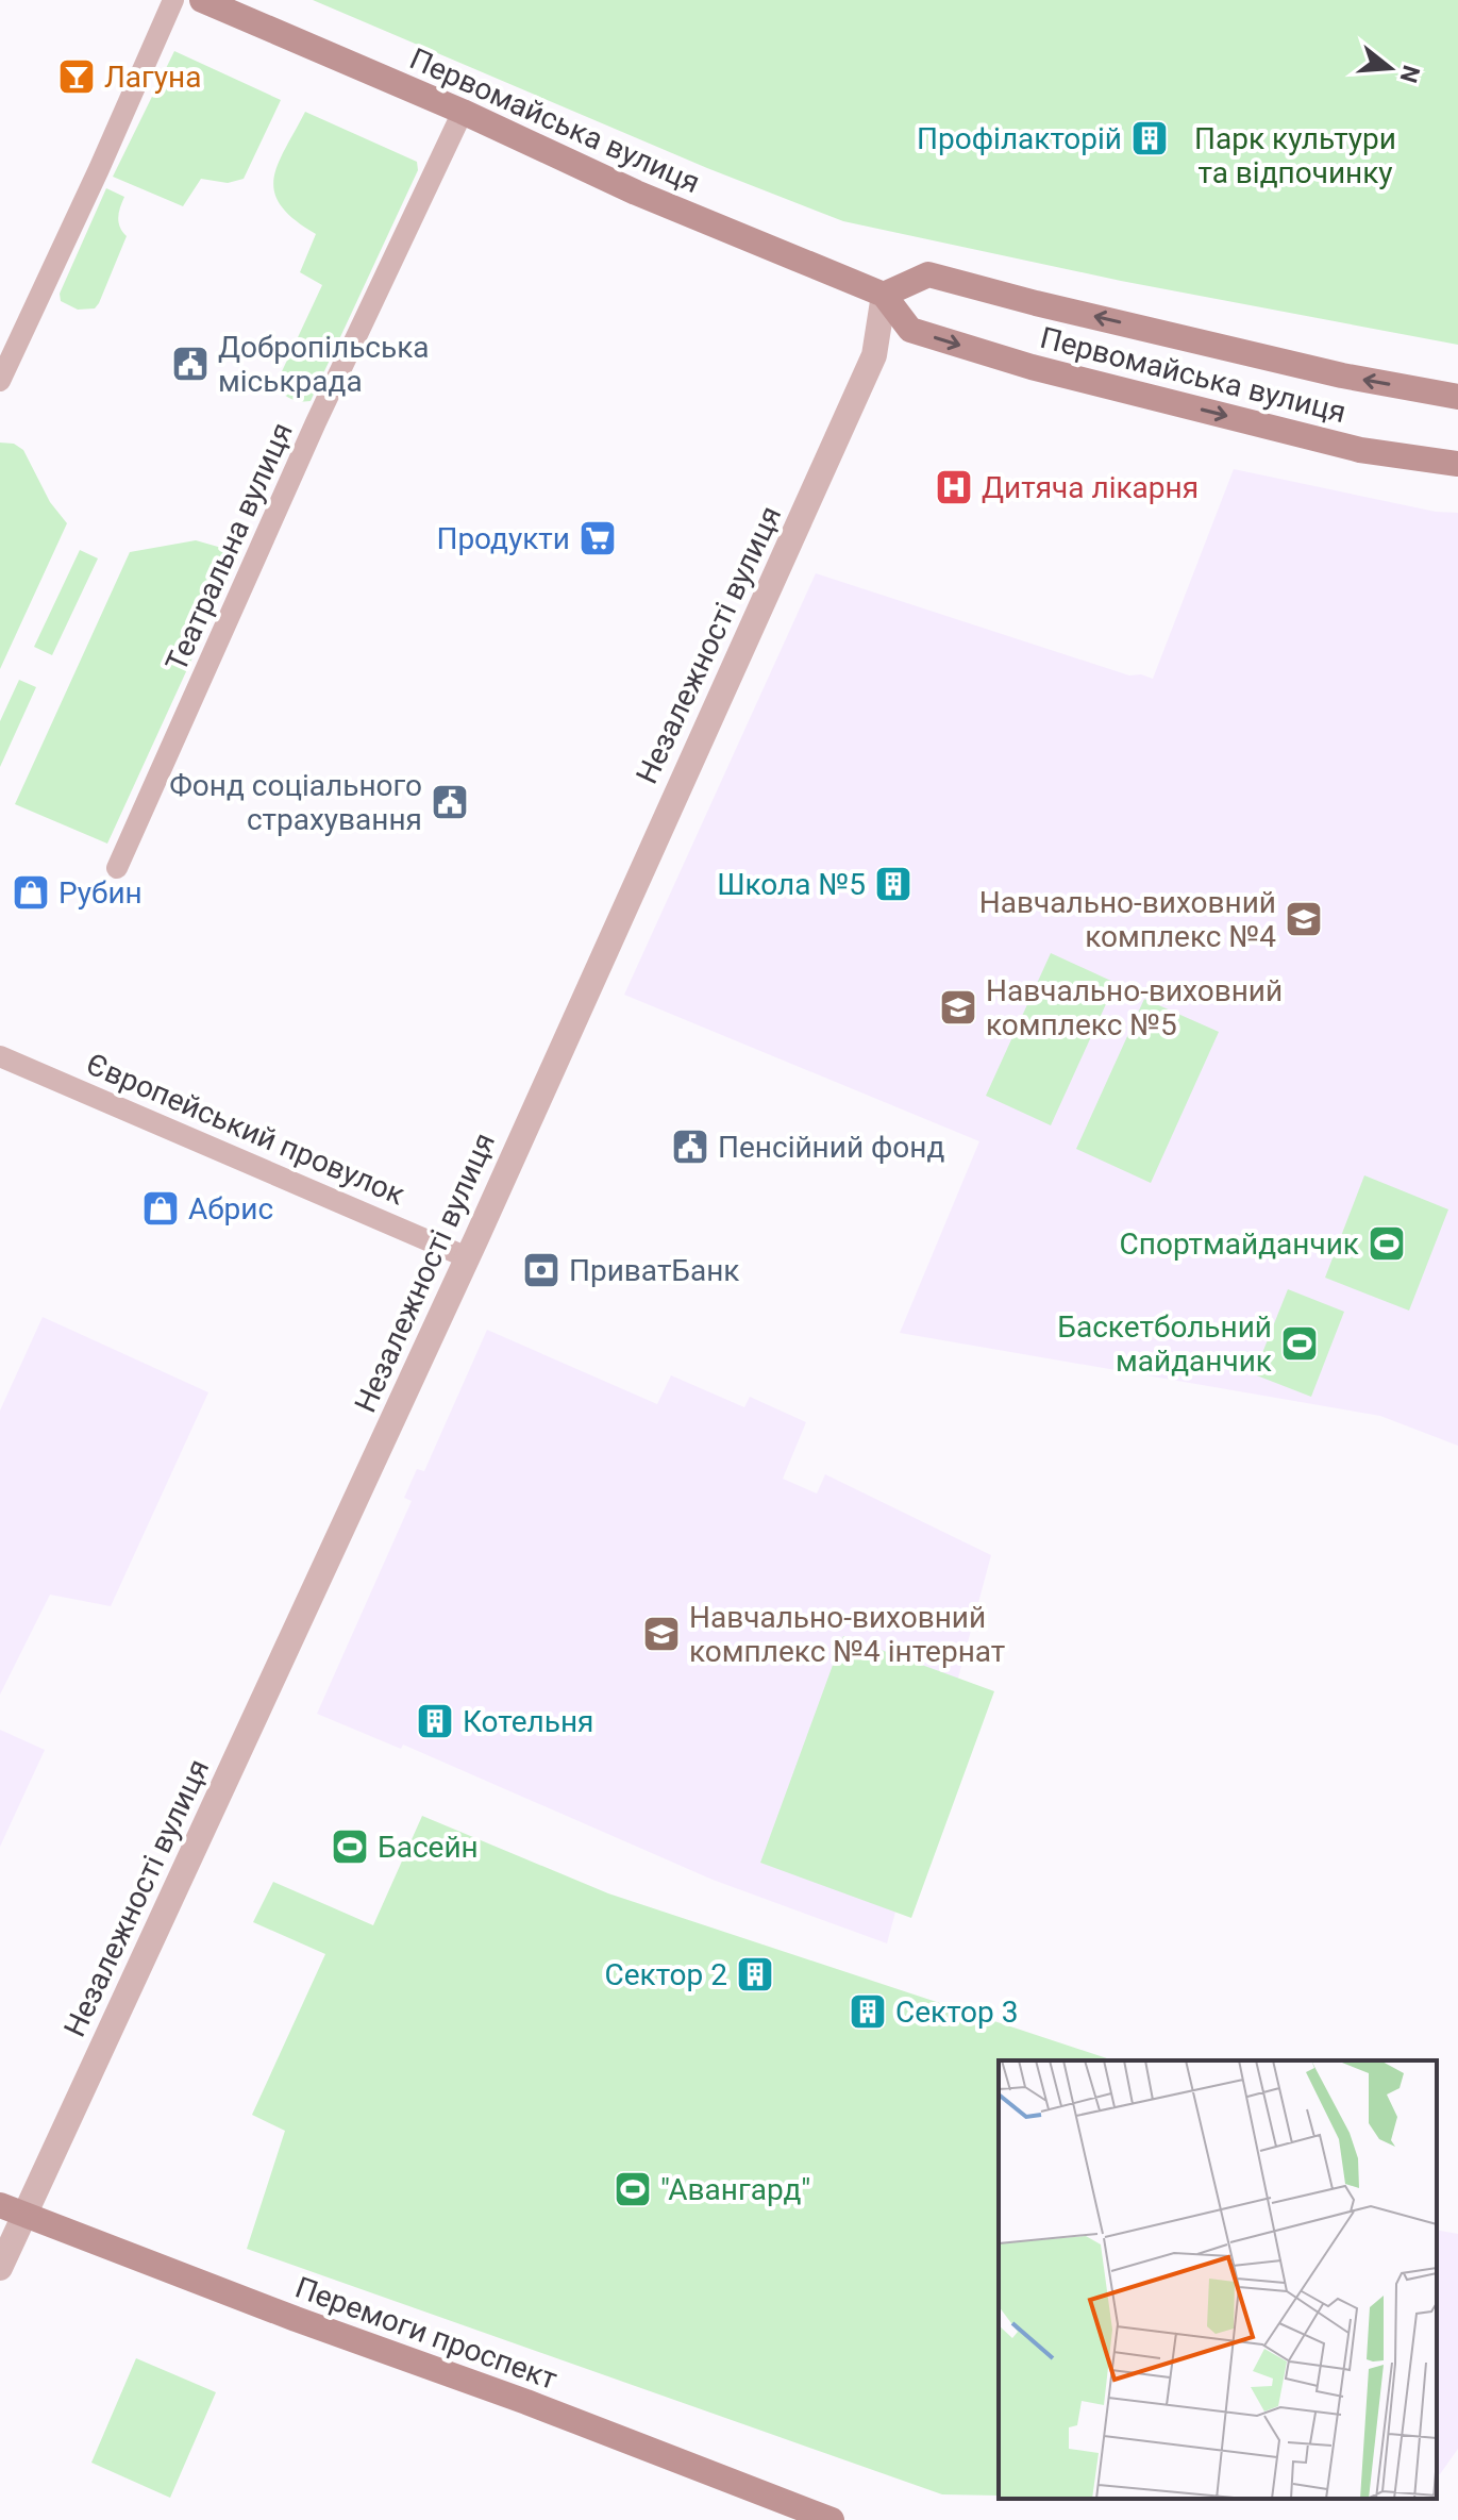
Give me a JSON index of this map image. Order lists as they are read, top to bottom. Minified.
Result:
{"streets":{"main road":["Первомайська вулиця","Перемоги проспект"],"street":["Театральна вулиця","Незалежності вулиця","Європейський провулок"]},"crossings":[["Первомайська вулиця","Театральна вулиця"],["Первомайська вулиця","Незалежності вулиця"],["Незалежності вулиця","Європейський провулок"],["Незалежності вулиця","Перемоги проспект"]],"parks":["Парк культури та відпочинку"],"places":{"bar":["Лагуна"],"building":["Профілакторій","Школа №5","Котельня","Сектор 2","Сектор 3"],"public building":["Добропільська міськрада","Фонд соціального страхування","Пенсійний фонд"],"hospital":["Дитяча лікарня"],"supermarket":["Продукти"],"shop":["Рубин","Абрис"],"school or university":["Навчально-виховний комплекс №4","Навчально-виховний комплекс №5","Навчально-виховний комплекс №4 інтернат"],"sports":["Спортмайданчик","Баскетбольний майданчик","Басейн","\"Авангард\""],"bank":["ПриватБанк"]},"north":"right"}
